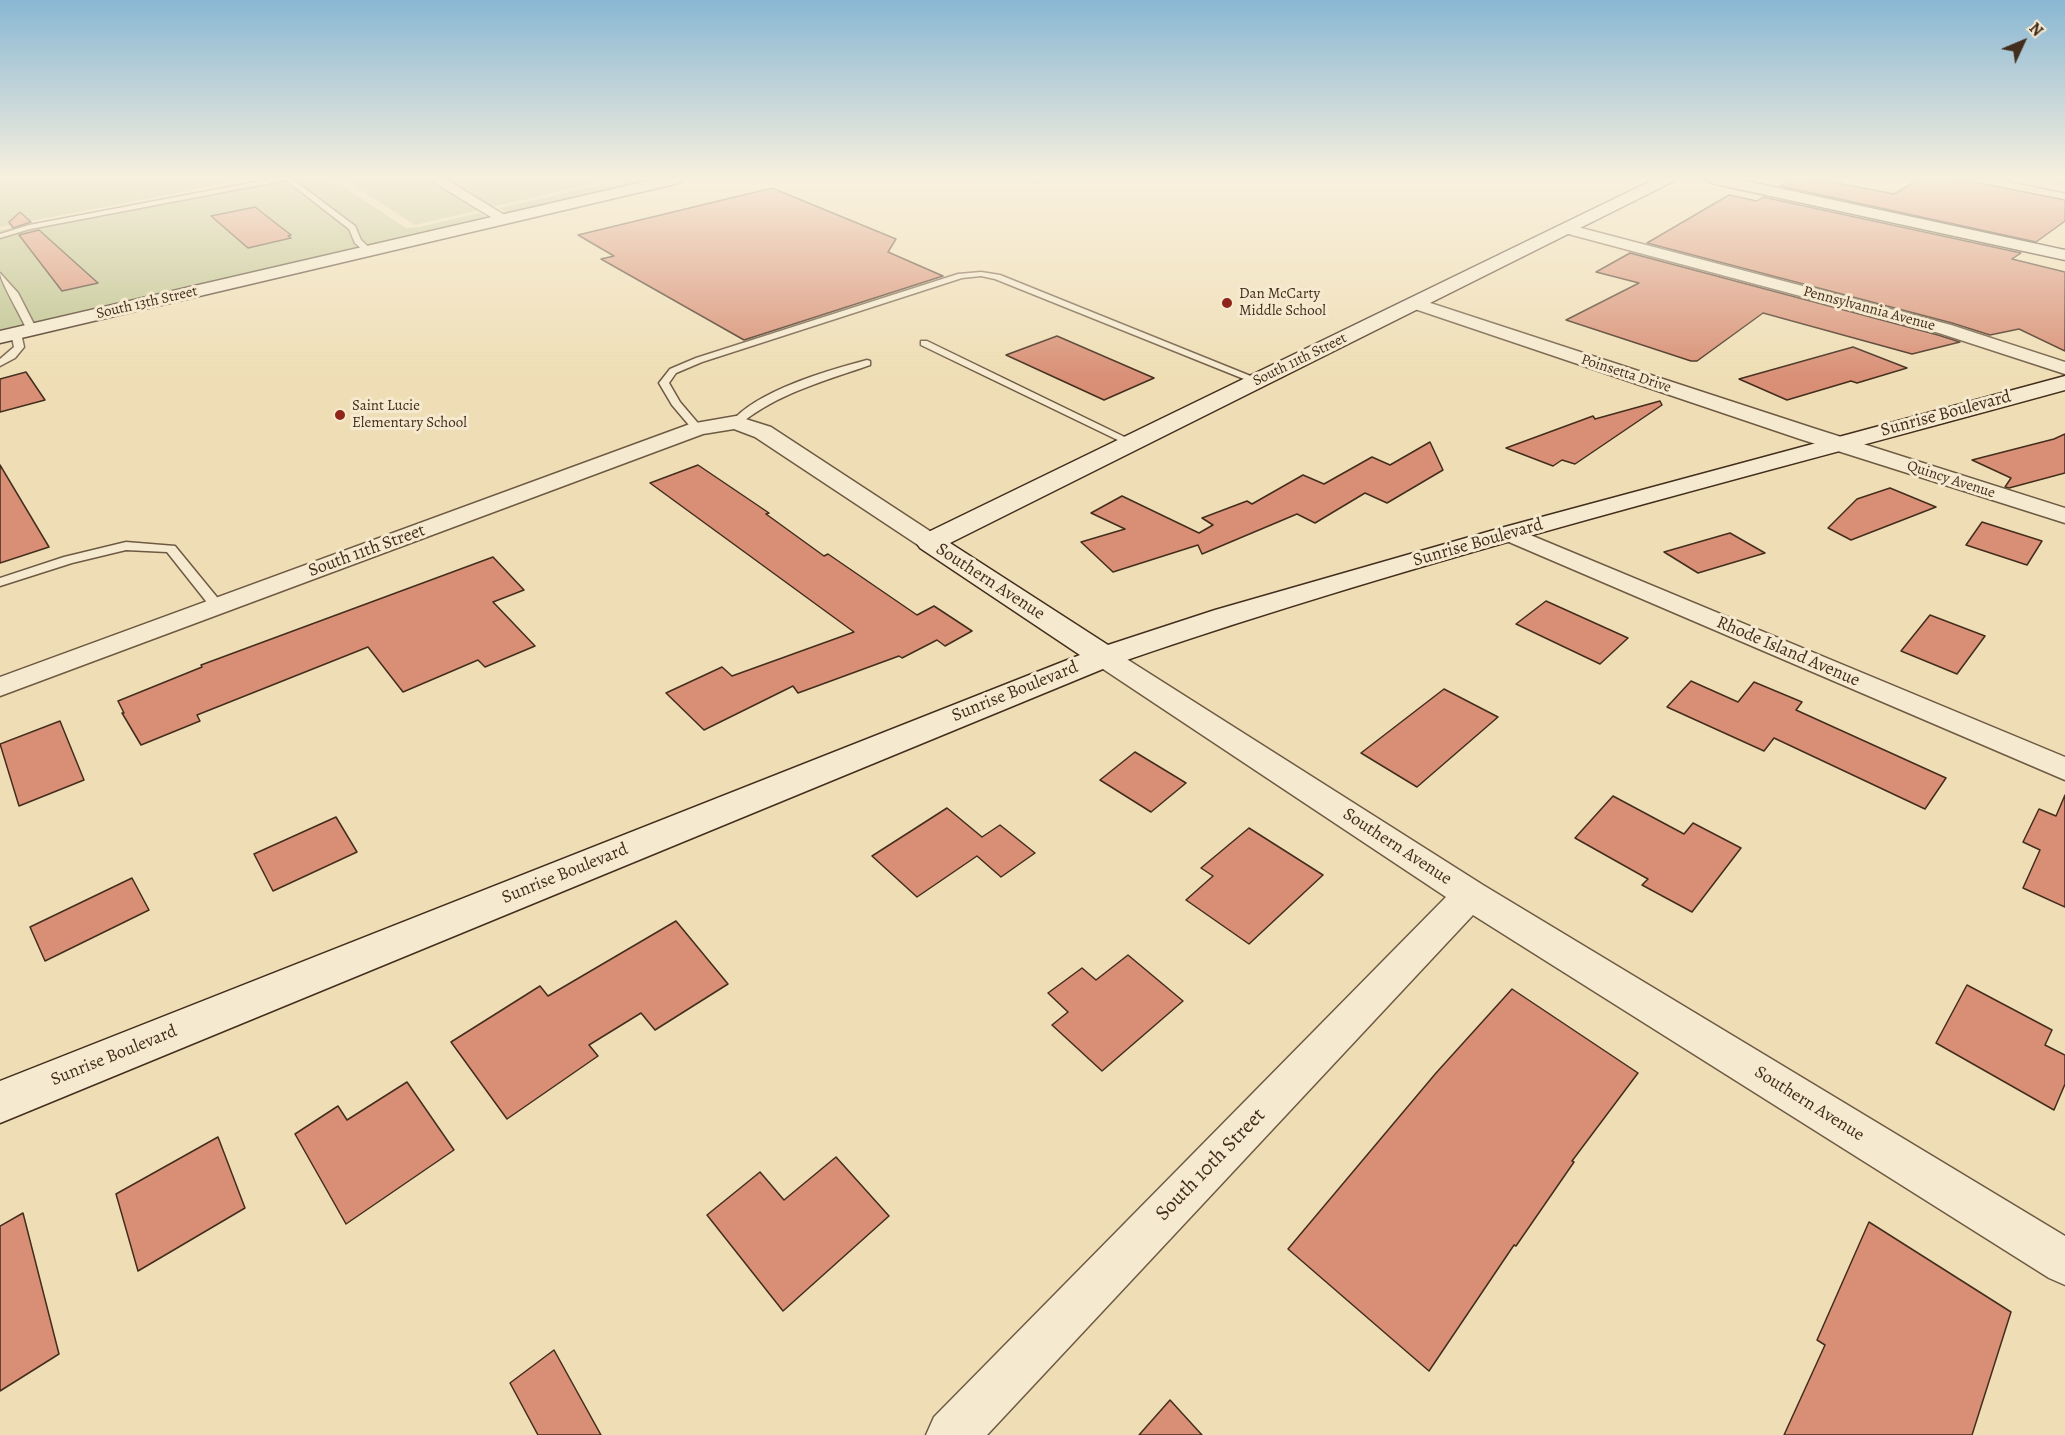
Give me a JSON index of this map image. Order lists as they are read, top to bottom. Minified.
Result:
{"streets":{"street":["South 13th Street","Pennsylvannia Avenue","South 11th Street","Poinsetta Drive","Sunrise Boulevard","Quincy Avenue","Southern Avenue","Rhode Island Avenue","South 10th Street"]},"crossings":[["South 11th Street","Poinsetta Drive"],["South 11th Street","Southern Avenue"],["Poinsetta Drive","Sunrise Boulevard"],["Poinsetta Drive","Quincy Avenue"],["Sunrise Boulevard","Quincy Avenue"],["Sunrise Boulevard","Southern Avenue"],["Sunrise Boulevard","Rhode Island Avenue"],["Southern Avenue","South 10th Street"]],"places":["Dan McCarty Middle School","Saint Lucie Elementary School"],"north":"top right"}
